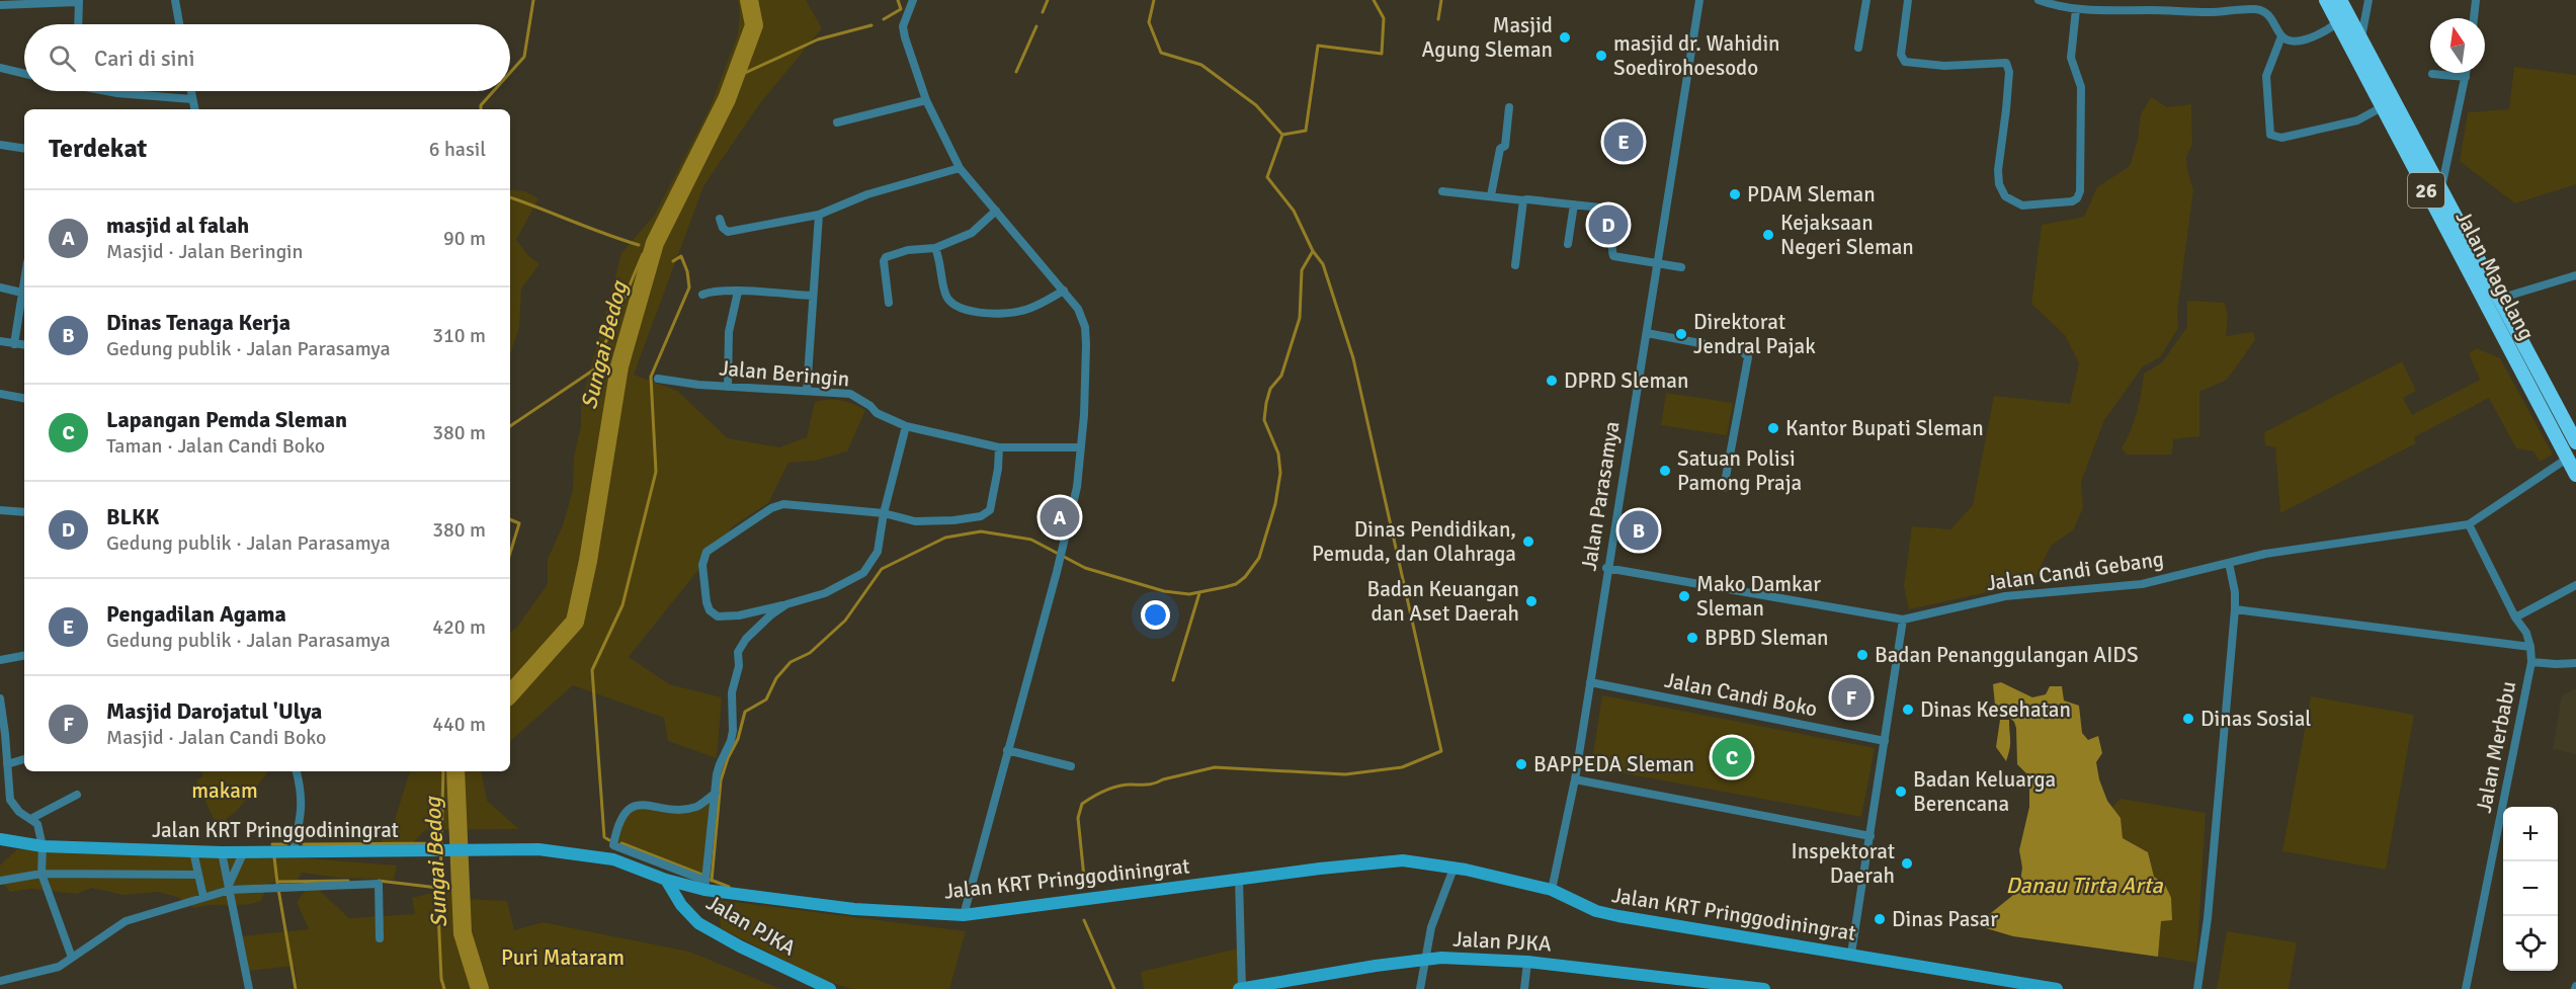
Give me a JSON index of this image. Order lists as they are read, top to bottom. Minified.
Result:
{"streets":{"highway":["26","Jalan Magelang"],"main road":["Jalan KRT Pringgodiningrat","Jalan PJKA"],"street":["Jalan Beringin","Jalan Parasamya","Jalan Candi Gebang","Jalan Candi Boko","Jalan Merbabu"]},"crossings":[["Jalan Magelang","Jalan Candi Gebang"],["Jalan Parasamya","Jalan Candi Gebang"],["Jalan Parasamya","Jalan Candi Boko"],["Jalan Parasamya","Jalan KRT Pringgodiningrat"],["Jalan Candi Gebang","Jalan Merbabu"],["Jalan KRT Pringgodiningrat","Jalan PJKA"]],"water":["Sungai Bedog","Danau Tirta Arta"],"parks":["makam","Puri Mataram"],"places":["Masjid Agung Sleman","masjid dr. Wahidin Soedirohoesodo","PDAM Sleman","Kejaksaan Negeri Sleman","Direktorat Jendral Pajak","DPRD Sleman","Kantor Bupati Sleman","Satuan Polisi Pamong Praja","Dinas Pendidikan, Pemuda, dan Olahraga","Mako Damkar Sleman","Badan Keuangan dan Aset Daerah","BPBD Sleman","Badan Penanggulangan AIDS","Dinas Kesehatan","Dinas Sosial","BAPPEDA Sleman","Badan Keluarga Berencana","Inspektorat Daerah","Dinas Pasar"],"north":"top","page":{"search":"Cari di sini","heading":["Terdekat","6 hasil"],"pins":["E","D","A","B","F","C"],"list":[{"mark":"A","name":"masjid al falah","note":"Masjid · Jalan Beringin","value":"90 m"},{"mark":"B","name":"Dinas Tenaga Kerja","note":"Gedung publik · Jalan Parasamya","value":"310 m"},{"mark":"C","name":"Lapangan Pemda Sleman","note":"Taman · Jalan Candi Boko","value":"380 m"},{"mark":"D","name":"BLKK","note":"Gedung publik · Jalan Parasamya","value":"380 m"},{"mark":"E","name":"Pengadilan Agama","note":"Gedung publik · Jalan Parasamya","value":"420 m"},{"mark":"F","name":"Masjid Darojatul 'Ulya","note":"Masjid · Jalan Candi Boko","value":"440 m"}],"map_buttons":["+","−"]}}
